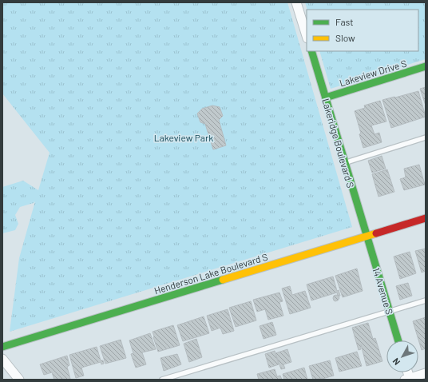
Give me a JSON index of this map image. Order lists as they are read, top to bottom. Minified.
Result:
{"streets":{"street":["Lakeview Drive S","Lakeridge Boulevard S","Henderson Lake Boulevard S","14 Avenue S"]},"crossings":[["Lakeview Drive S","Lakeridge Boulevard S"],["Lakeridge Boulevard S","Henderson Lake Boulevard S"],["Lakeridge Boulevard S","14 Avenue S"],["Henderson Lake Boulevard S","14 Avenue S"]],"parks":["Lakeview Park"],"legend":["Fast","Slow"],"north":"bottom left"}
